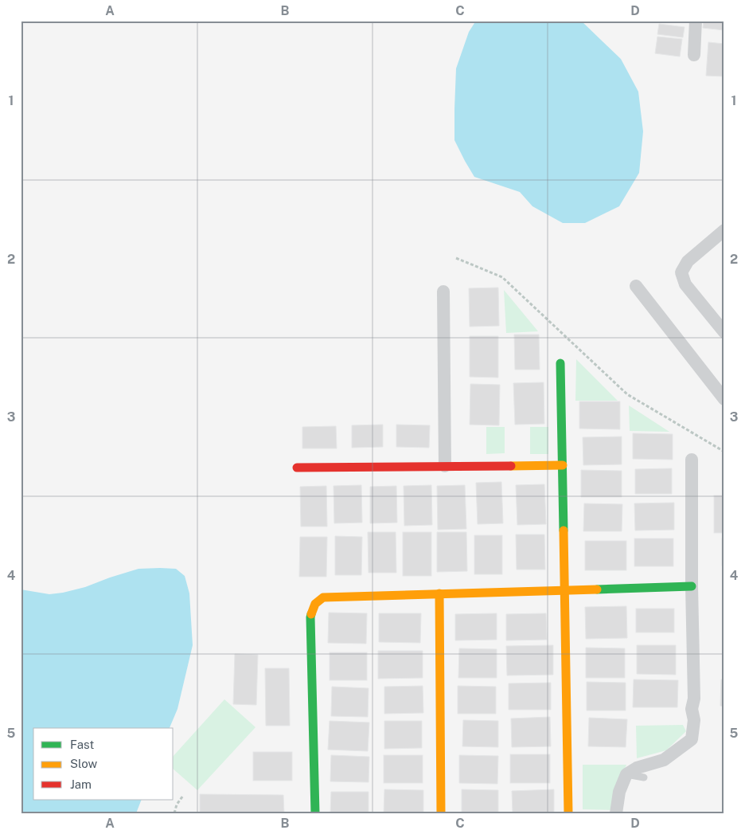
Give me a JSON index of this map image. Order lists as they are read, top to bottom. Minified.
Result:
{"legend":["Fast","Slow","Jam"],"grid":{"columns":["A","B","C","D"],"rows":["1","2","3","4","5"]}}
